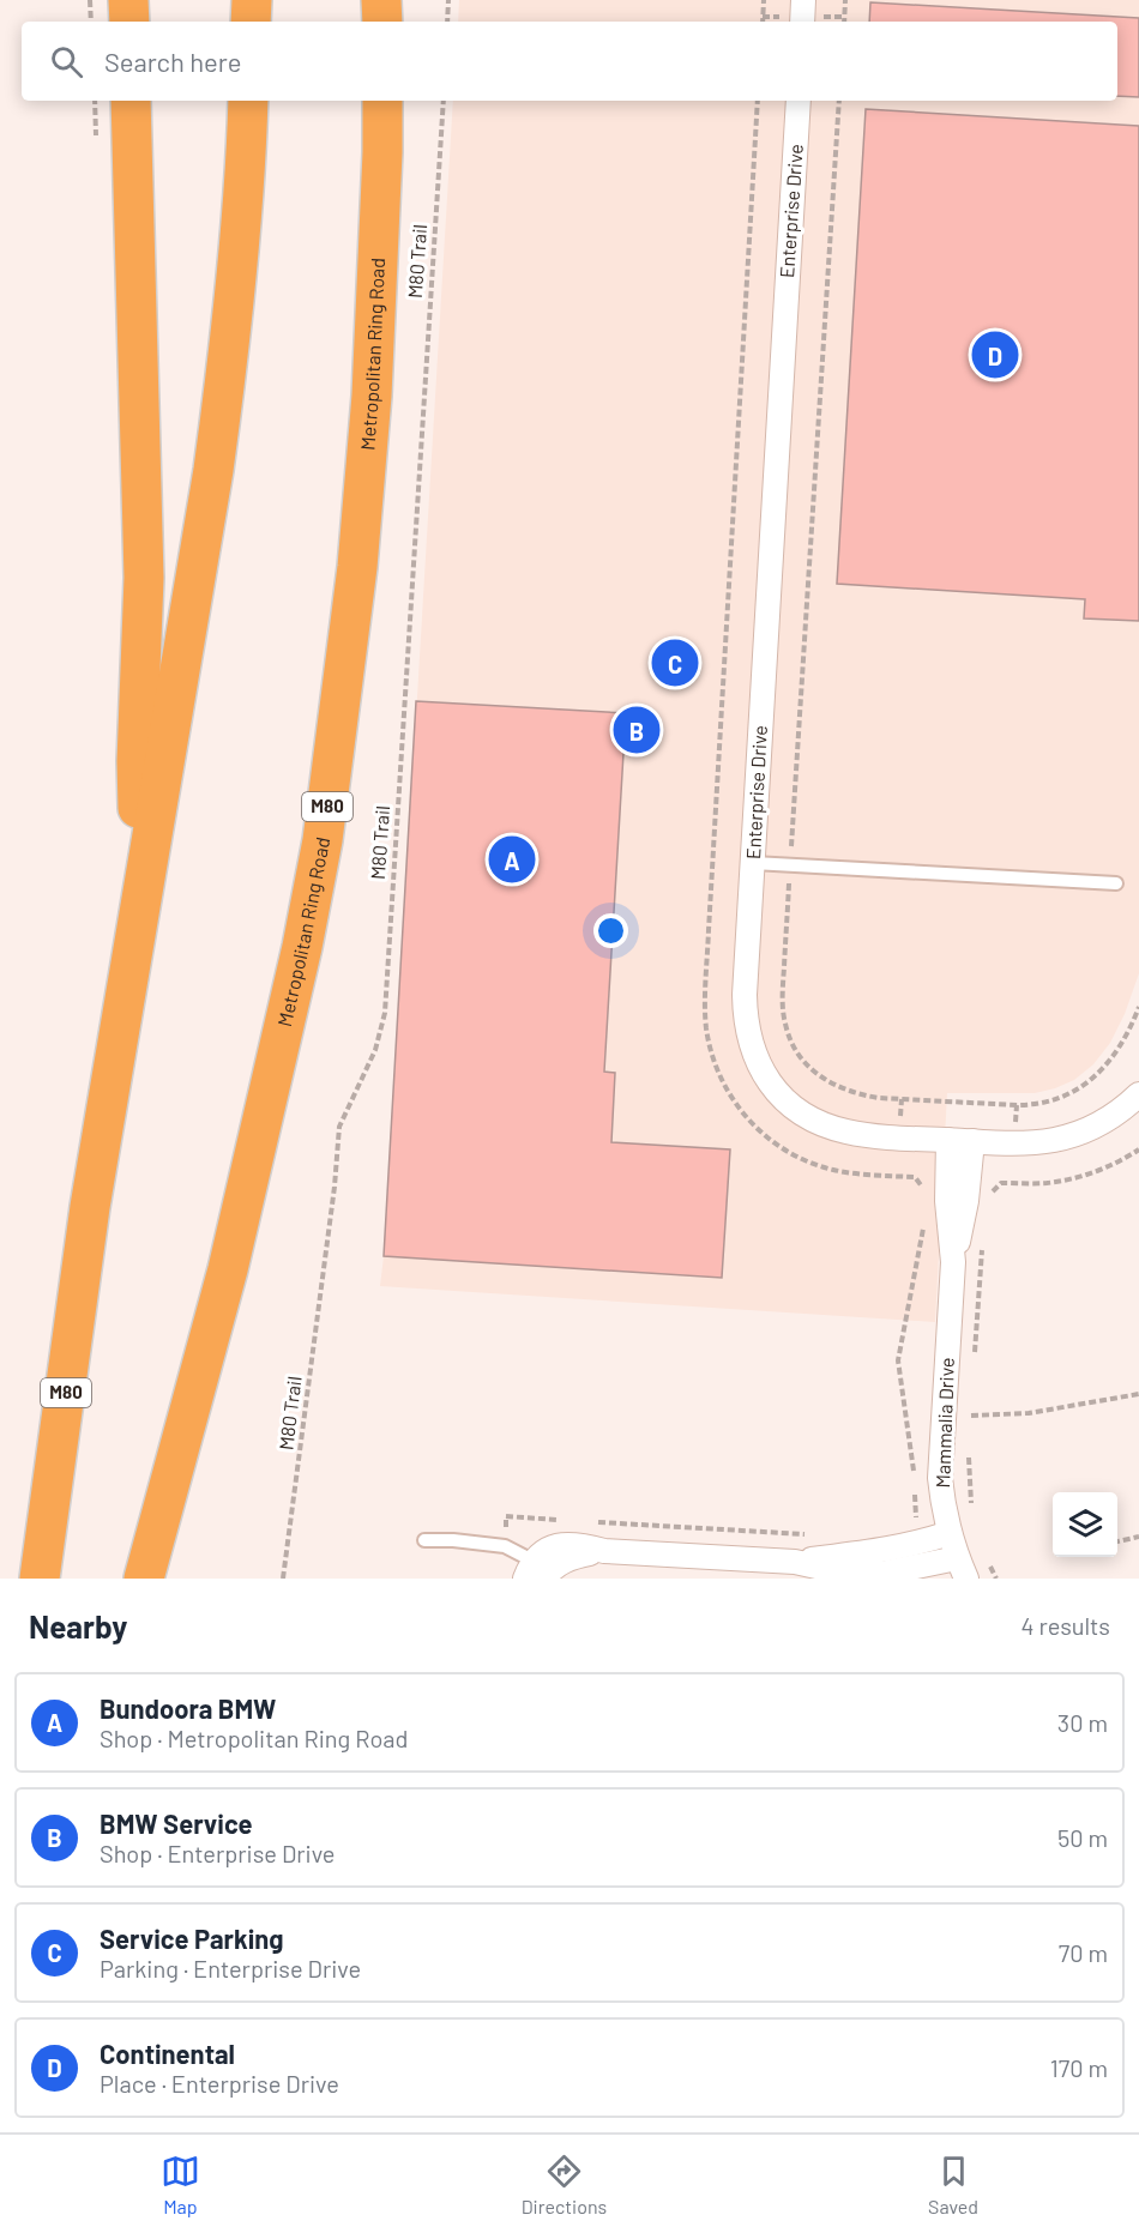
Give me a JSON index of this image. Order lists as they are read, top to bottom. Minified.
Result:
{"streets":{"highway":["Metropolitan Ring Road","M80"],"street":["Enterprise Drive","Mammalia Drive"],"path":["M80 Trail"]},"crossings":[["Enterprise Drive","Mammalia Drive"]],"page":{"search":"Search here","pins":["D","C","B","A"],"heading":["Nearby","4 results"],"list":[{"mark":"A","name":"Bundoora BMW","note":"Shop · Metropolitan Ring Road","value":"30 m"},{"mark":"B","name":"BMW Service","note":"Shop · Enterprise Drive","value":"50 m"},{"mark":"C","name":"Service Parking","note":"Parking · Enterprise Drive","value":"70 m"},{"mark":"D","name":"Continental","note":"Place · Enterprise Drive","value":"170 m"}],"nav":["Map","Directions","Saved"]}}
